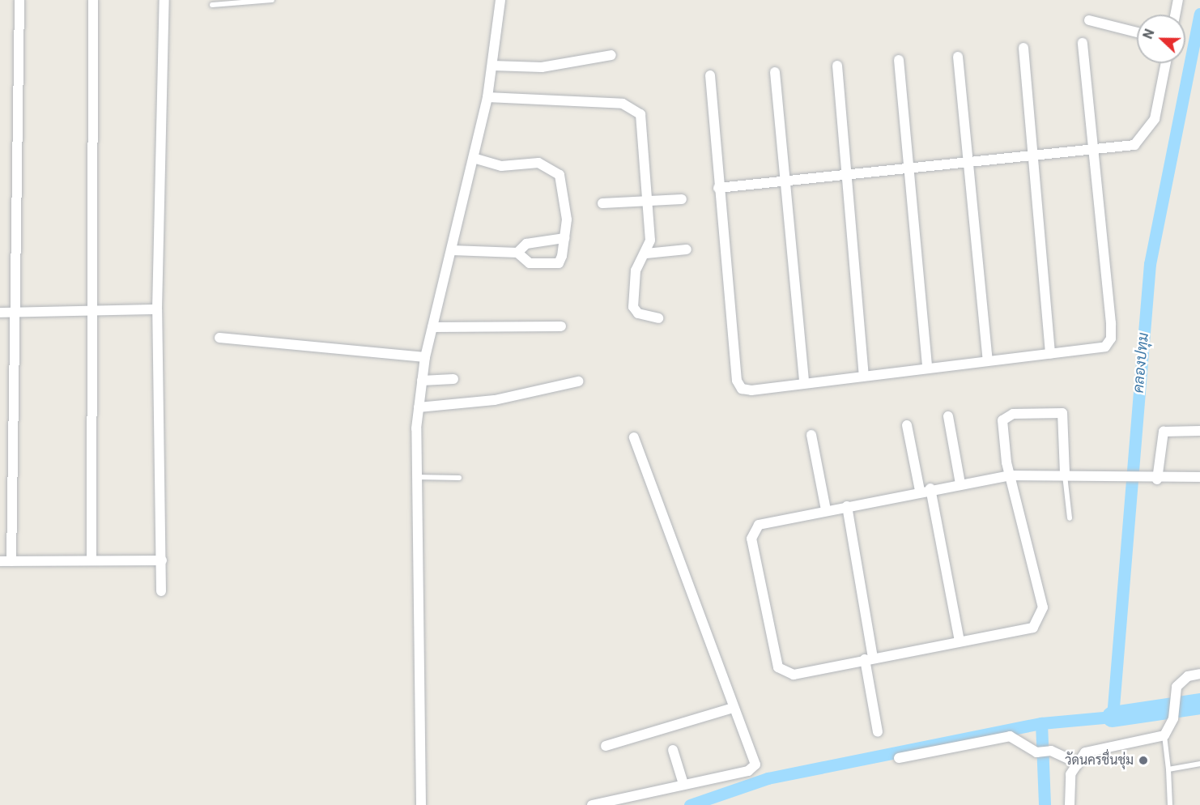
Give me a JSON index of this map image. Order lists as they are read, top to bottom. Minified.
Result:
{"water":["คลองปทุม"],"places":["วัดนครชื่นชุ่ม"],"north":"left"}
